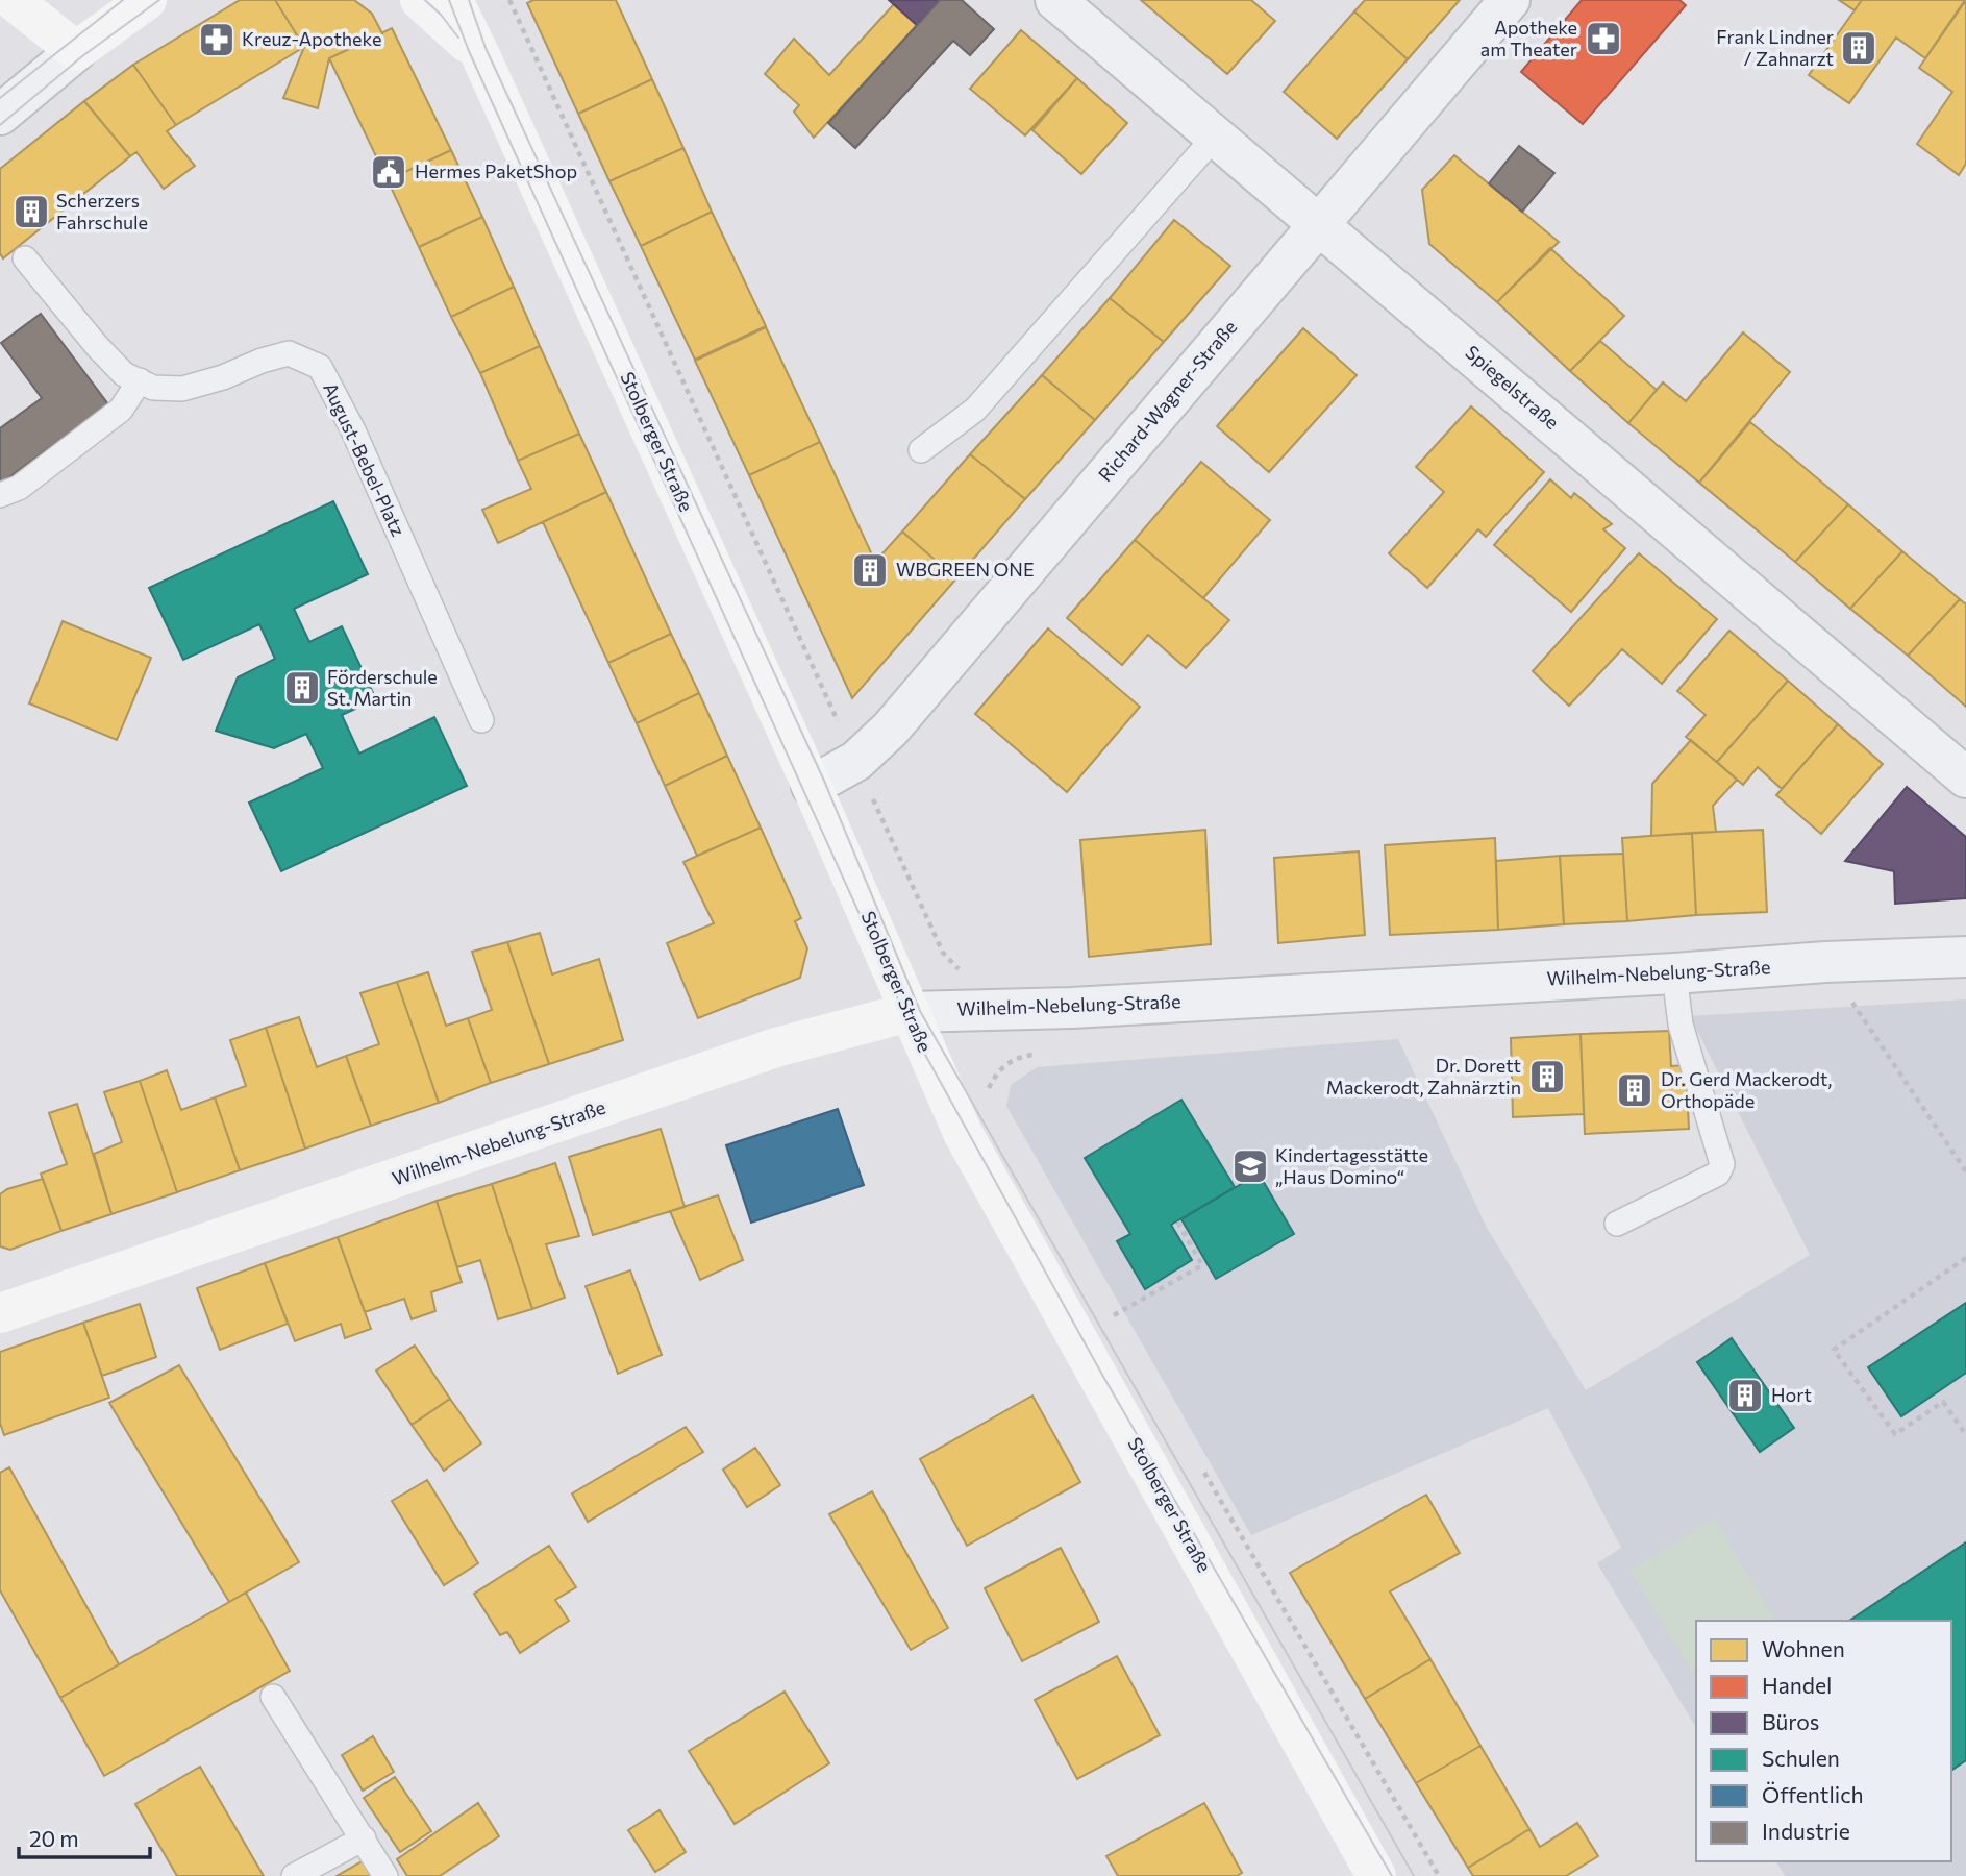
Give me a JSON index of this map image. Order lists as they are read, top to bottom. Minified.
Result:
{"streets":{"main road":["Stolberger Straße","Wilhelm-Nebelung-Straße"],"street":["Spiegelstraße","Richard-Wagner-Straße"],"lane":["August-Bebel-Platz"]},"crossings":[["Spiegelstraße","Richard-Wagner-Straße"],["Richard-Wagner-Straße","Stolberger Straße"],["Stolberger Straße","Wilhelm-Nebelung-Straße"]],"places":{"pharmacy":["Apotheke am Theater","Kreuz-Apotheke"],"building":["Frank Lindner / Zahnarzt","Scherzers Fahrschule","WBGREEN ONE","Förderschule St. Martin","Dr. Dorett Mackerodt, Zahnärztin","Dr. Gerd Mackerodt, Orthopäde","Hort"],"public building":["Hermes PaketShop"],"school or university":["Kindertagesstätte „Haus Domino“"]},"legend":["Wohnen","Handel","Büros","Schulen","Öffentlich","Industrie"],"scale_bar":"20 m"}
